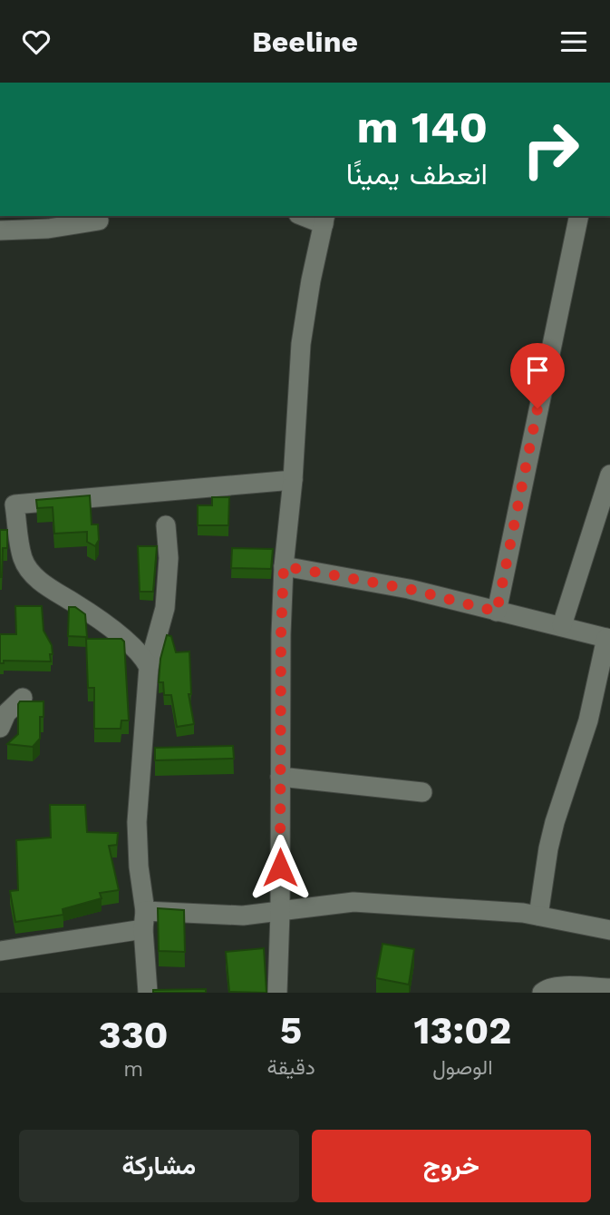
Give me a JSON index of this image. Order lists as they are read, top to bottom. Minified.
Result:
{"page":{"header":"Beeline","turn":["140 m","انعطف يمينًا"],"eta":["13:02","الوصول","5","دقيقة","330","m"],"buttons":["خروج","مشاركة"]}}
